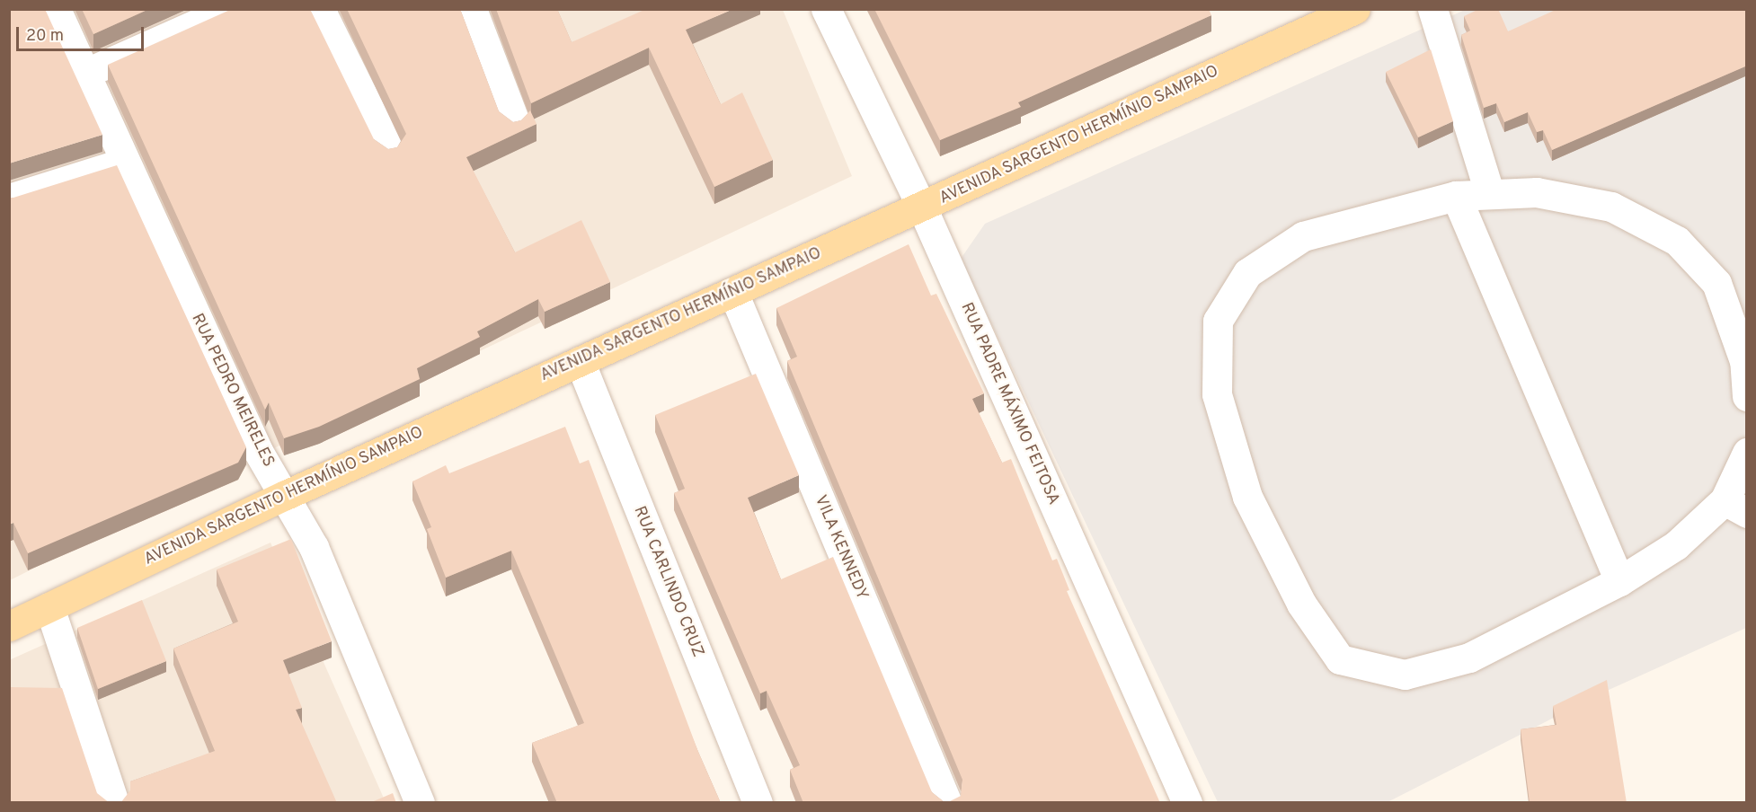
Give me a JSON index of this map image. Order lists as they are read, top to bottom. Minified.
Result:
{"streets":{"main road":["AVENIDA SARGENTO HERMÍNIO SAMPAIO"],"street":["RUA PEDRO MEIRELES","RUA PADRE MÁXIMO FEITOSA","VILA KENNEDY","RUA CARLINDO CRUZ"]},"crossings":[["AVENIDA SARGENTO HERMÍNIO SAMPAIO","RUA PEDRO MEIRELES"],["AVENIDA SARGENTO HERMÍNIO SAMPAIO","RUA PADRE MÁXIMO FEITOSA"],["AVENIDA SARGENTO HERMÍNIO SAMPAIO","VILA KENNEDY"],["AVENIDA SARGENTO HERMÍNIO SAMPAIO","RUA CARLINDO CRUZ"]],"scale_bar":"20 m"}
